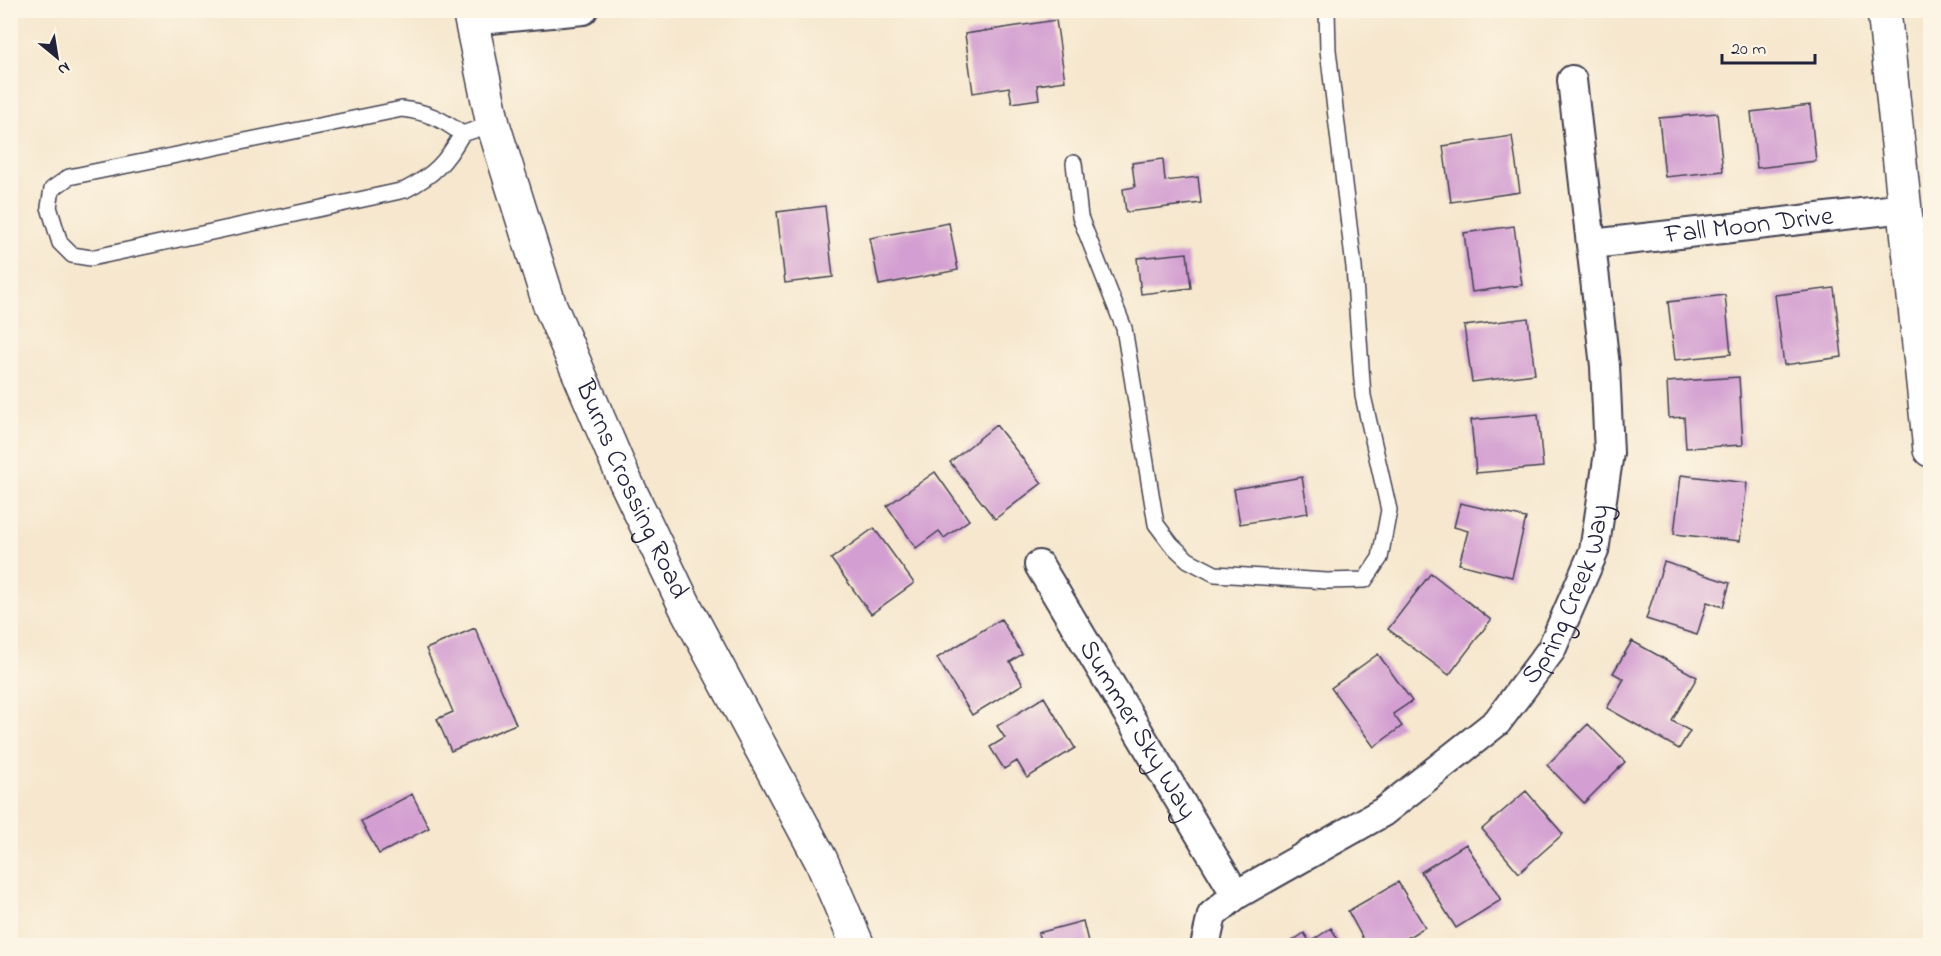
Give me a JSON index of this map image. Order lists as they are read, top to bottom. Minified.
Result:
{"streets":{"street":["Fall Moon Drive","Burns Crossing Road","Spring Creek Way","Summer Sky Way"]},"crossings":[["Fall Moon Drive","Spring Creek Way"],["Spring Creek Way","Summer Sky Way"]],"scale_bar":"20 m","north":"bottom right"}
